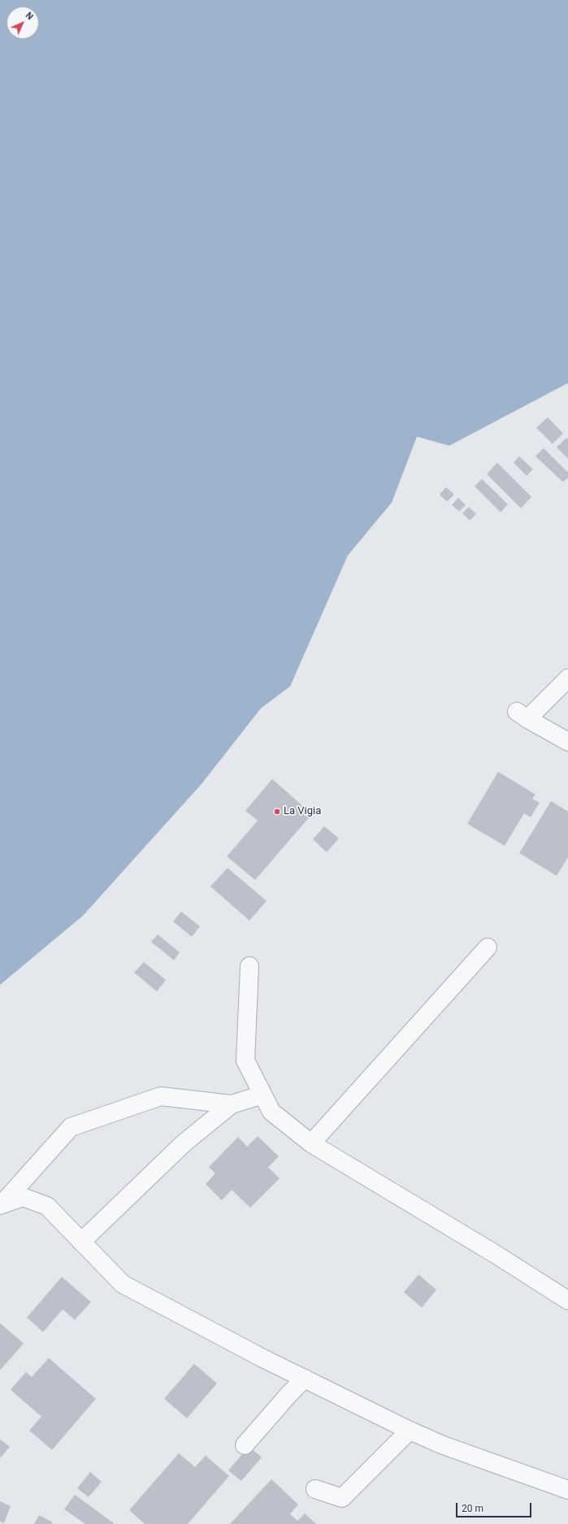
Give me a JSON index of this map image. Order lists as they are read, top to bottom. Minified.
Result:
{"places":["La Vigia"],"scale_bar":"20 m","north":"top right"}
